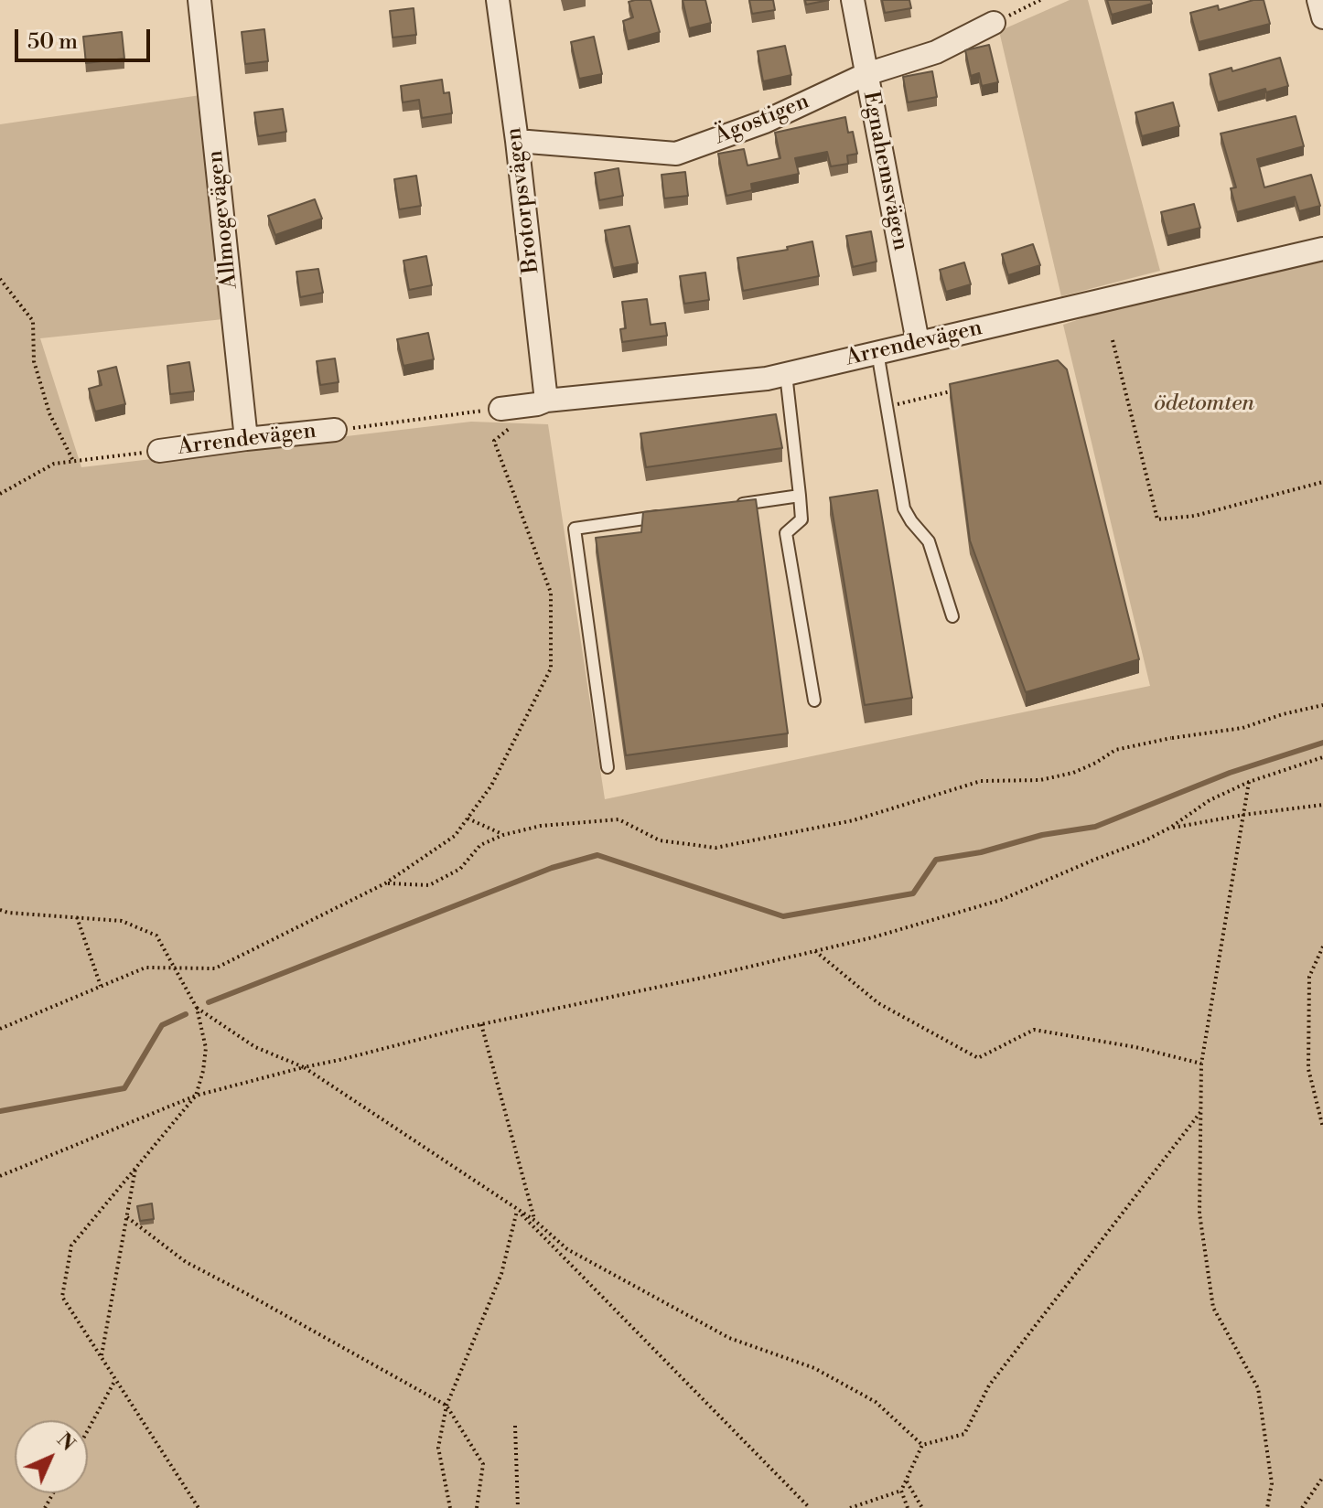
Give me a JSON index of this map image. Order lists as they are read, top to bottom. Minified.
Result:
{"streets":{"street":["Ägostigen","Egnahemsvägen","Brotorpsvägen","Allmogevägen","Arrendevägen"]},"crossings":[["Ägostigen","Egnahemsvägen"],["Ägostigen","Brotorpsvägen"],["Egnahemsvägen","Arrendevägen"],["Brotorpsvägen","Arrendevägen"],["Allmogevägen","Arrendevägen"]],"parks":["ödetomten"],"scale_bar":"50 m","north":"top right"}
